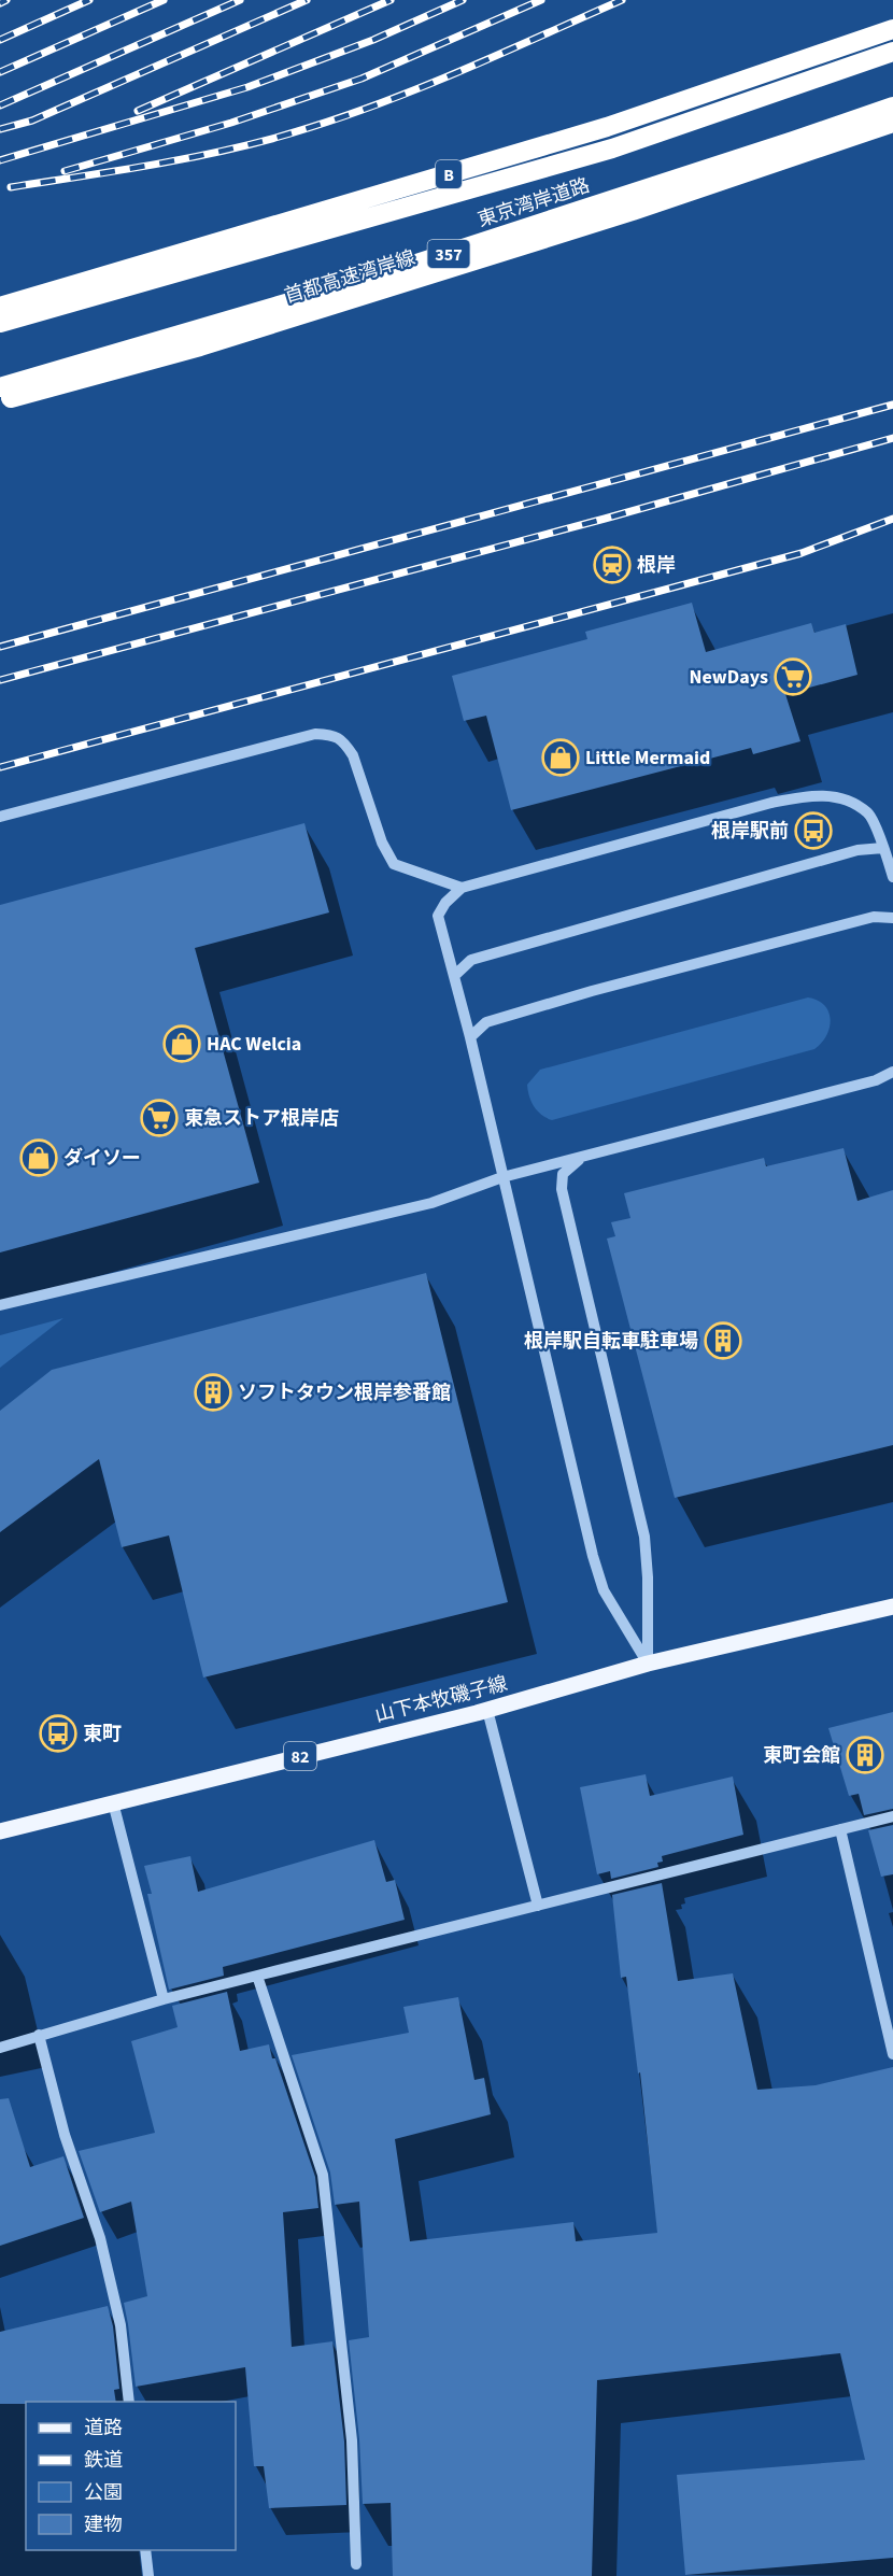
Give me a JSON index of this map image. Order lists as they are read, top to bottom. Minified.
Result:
{"streets":{"highway":["B","東京湾岸道路","357","首都高速湾岸線"],"main road":["山下本牧磯子線","82"]},"places":{"station":["根岸"],"supermarket":["NewDays","東急ストア根岸店"],"shop":["Little Mermaid","HAC Welcia","ダイソー"],"bus stop":["根岸駅前","東町"],"building":["根岸駅自転車駐車場","ソフトタウン根岸参番館","東町会館"]},"legend":["道路","鉄道","公園","建物"]}
